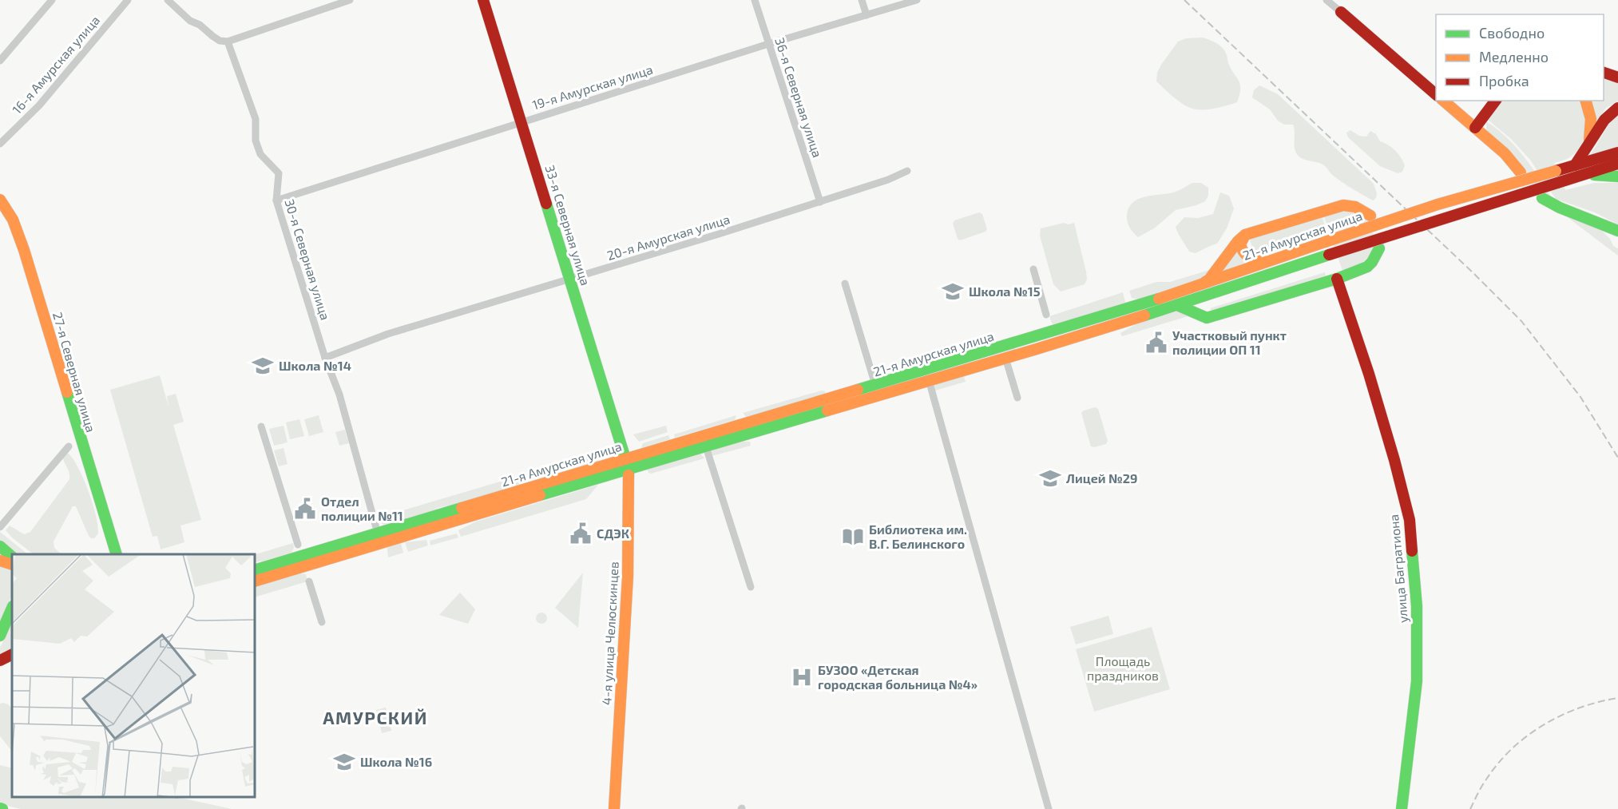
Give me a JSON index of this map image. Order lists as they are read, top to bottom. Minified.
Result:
{"streets":{"main road":["33-я Северная улица","21-я Амурская улица","27-я Северная улица","улица Багратиона","4-я улица Челюскинцев"],"street":["16-я Амурская улица","19-я Амурская улица","36-я Северная улица","20-я Амурская улица","30-я Северная улица"]},"crossings":[["19-я Амурская улица","36-я Северная улица"],["19-я Амурская улица","33-я Северная улица"],["19-я Амурская улица","30-я Северная улица"],["36-я Северная улица","20-я Амурская улица"],["33-я Северная улица","21-я Амурская улица"],["33-я Северная улица","20-я Амурская улица"],["33-я Северная улица","4-я улица Челюскинцев"],["21-я Амурская улица","30-я Северная улица"],["21-я Амурская улица","4-я улица Челюскинцев"],["20-я Амурская улица","30-я Северная улица"]],"districts":["АМУРСКИЙ"],"parks":["Площадь праздников"],"places":{"school or university":["Школа №15","Школа №14","Лицей №29","Школа №16"],"public building":["Участковый пункт полиции ОП 11","Отдел полиции №11","СДЭК"],"library":["Библиотека им. В.Г. Белинского"],"hospital":["БУЗОО «Детская городская больница №4»"]},"legend":["Свободно","Медленно","Пробка"]}
